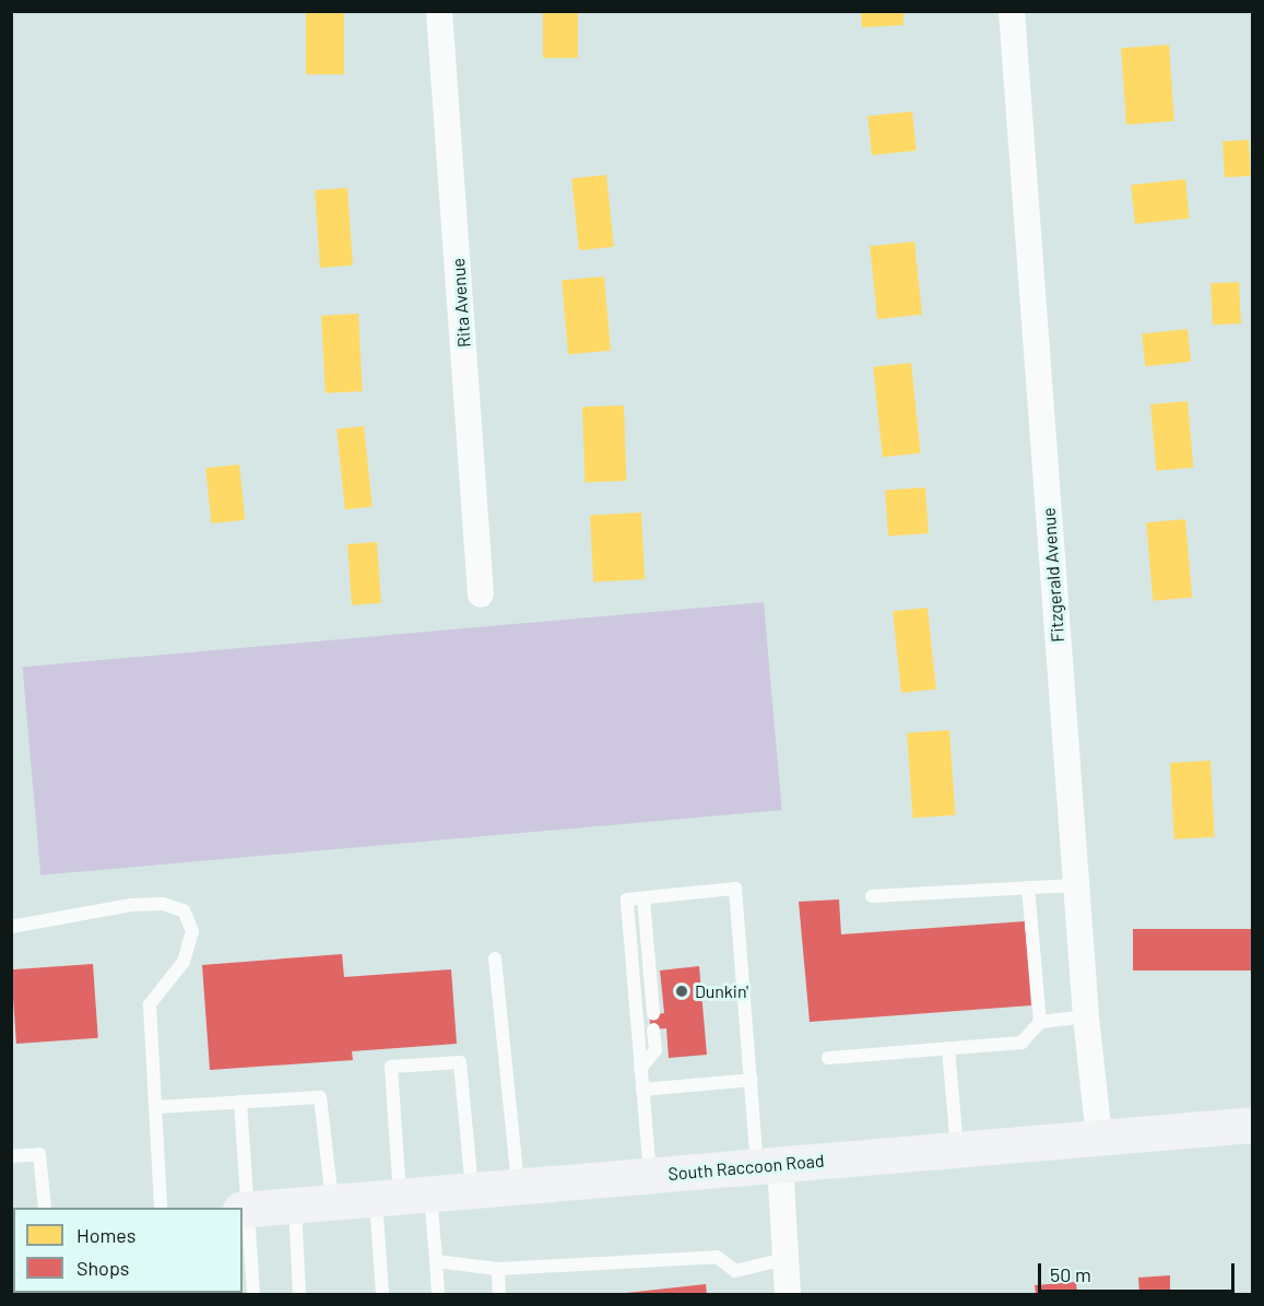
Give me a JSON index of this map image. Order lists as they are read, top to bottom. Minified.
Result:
{"streets":{"street":["Rita Avenue","Fitzgerald Avenue","South Raccoon Road"]},"crossings":[["Fitzgerald Avenue","South Raccoon Road"]],"places":["Dunkin'"],"legend":["Homes","Shops"],"scale_bar":"50 m"}
